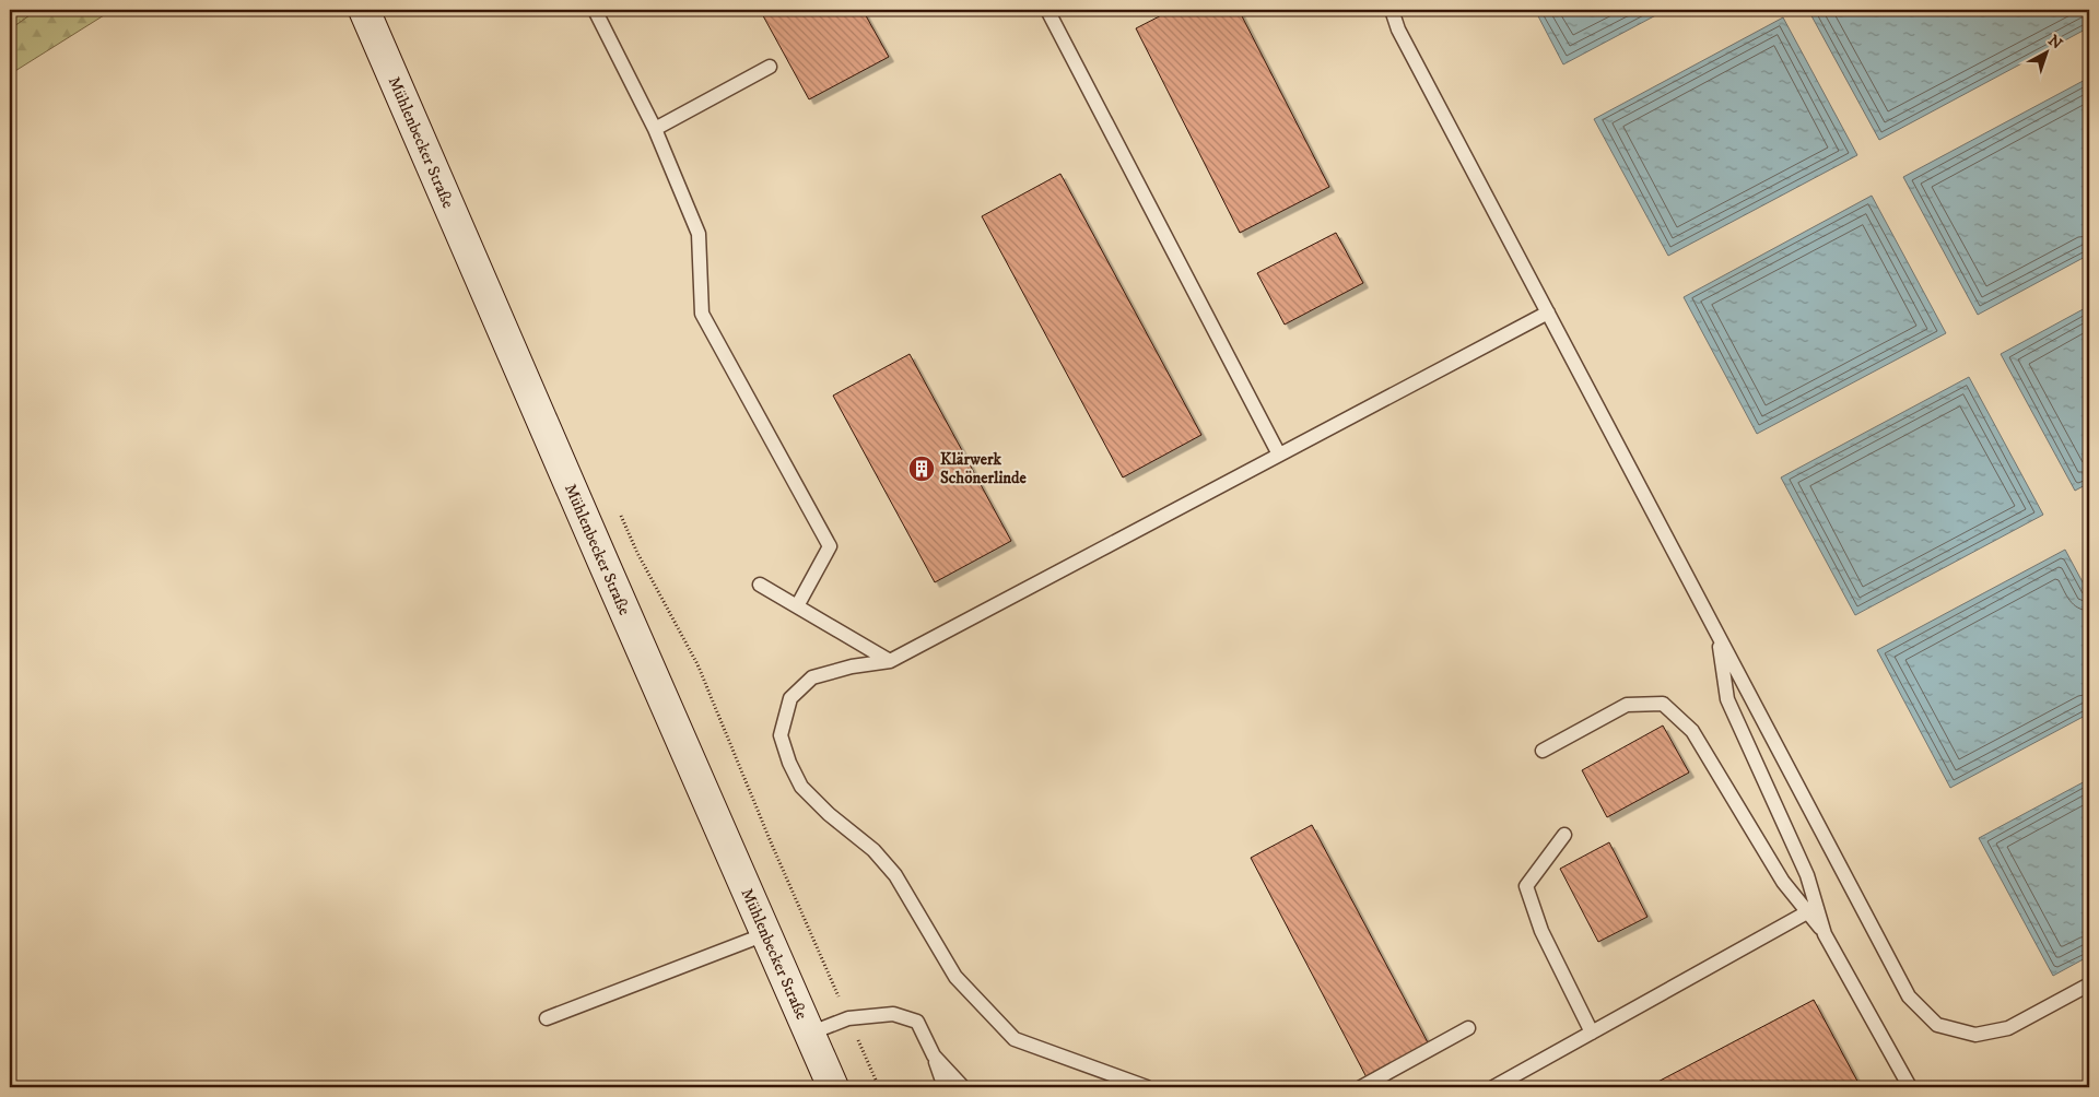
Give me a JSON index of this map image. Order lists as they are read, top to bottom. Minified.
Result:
{"streets":{"main road":["Mühlenbecker Straße"]},"places":{"building":["Klärwerk Schönerlinde"]},"north":"top right"}
